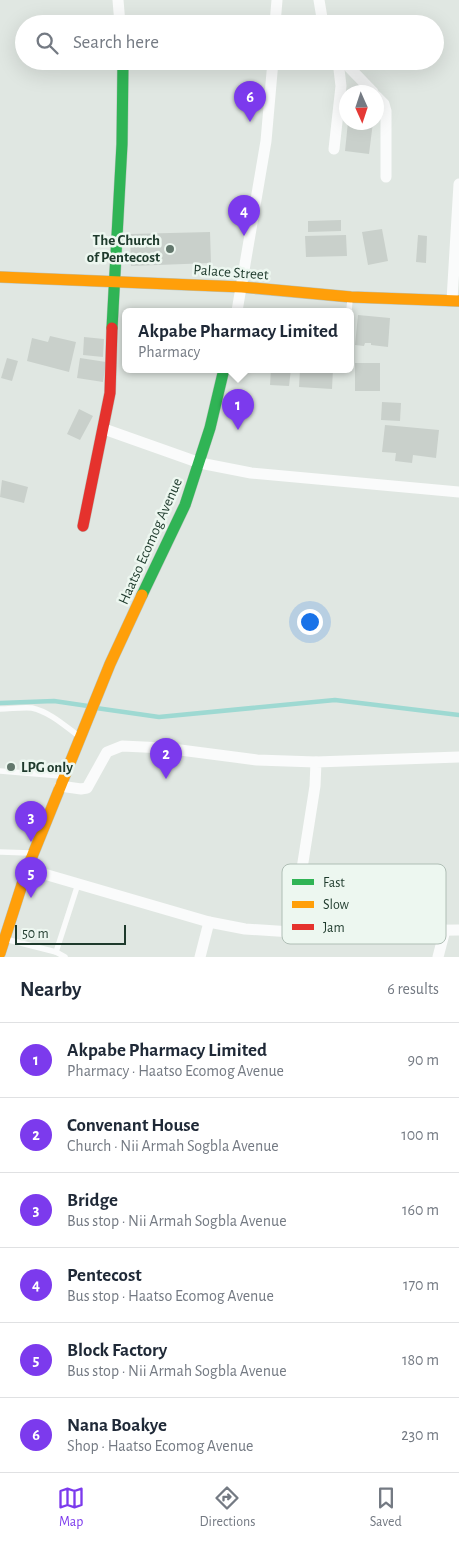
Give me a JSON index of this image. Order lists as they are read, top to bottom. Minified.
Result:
{"streets":{"street":["Palace Street","Haatso Ecomog Avenue"]},"places":["The Church of Pentecost","LPG only"],"legend":["Fast","Slow","Jam"],"scale_bar":"50 m","north":"bottom","page":{"search":"Search here","pins":["6","4","1","2","3","5"],"popup":["Akpabe Pharmacy Limited","Pharmacy"],"scale":"50 m","heading":["Nearby","6 results"],"list":[{"mark":"1","name":"Akpabe Pharmacy Limited","note":"Pharmacy · Haatso Ecomog Avenue","value":"90 m"},{"mark":"2","name":"Convenant House","note":"Church · Nii Armah Sogbla Avenue","value":"100 m"},{"mark":"3","name":"Bridge","note":"Bus stop · Nii Armah Sogbla Avenue","value":"160 m"},{"mark":"4","name":"Pentecost","note":"Bus stop · Haatso Ecomog Avenue","value":"170 m"},{"mark":"5","name":"Block Factory","note":"Bus stop · Nii Armah Sogbla Avenue","value":"180 m"},{"mark":"6","name":"Nana Boakye","note":"Shop · Haatso Ecomog Avenue","value":"230 m"}],"nav":["Map","Directions","Saved"]}}
